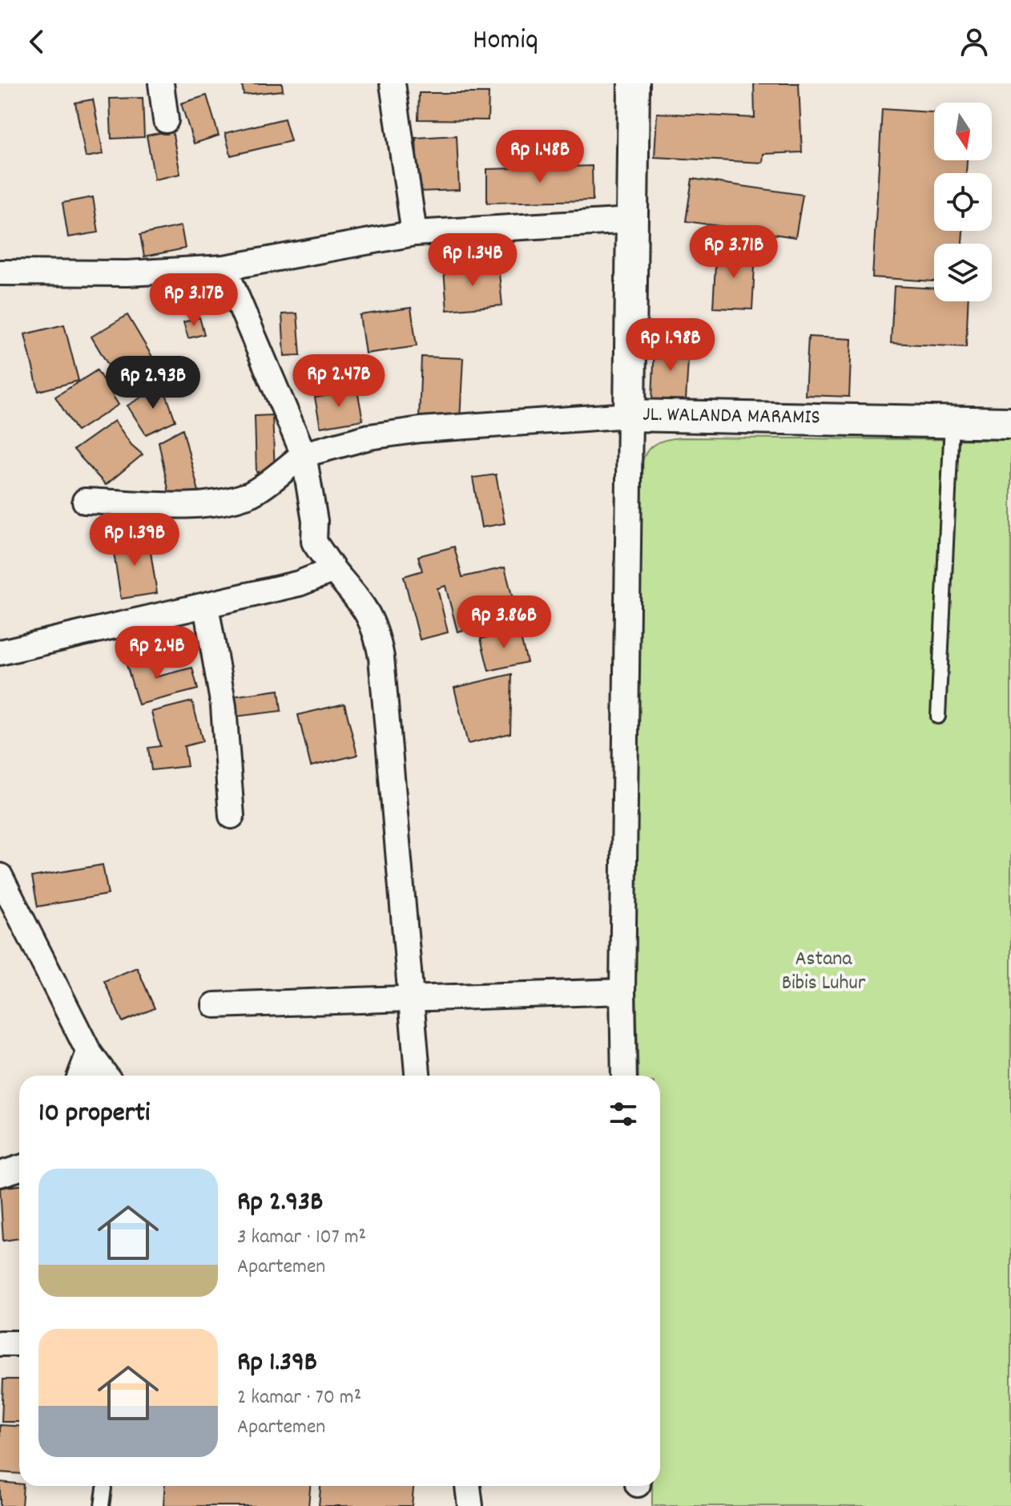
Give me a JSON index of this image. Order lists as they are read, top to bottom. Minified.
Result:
{"streets":{"street":["JL. WALANDA MARAMIS"]},"parks":["Astana Bibis Luhur"],"north":"bottom","page":{"header":"Homiq","price":["Rp 1.48B","Rp 3.71B","Rp 1.34B","Rp 3.17B","Rp 1.98B","Rp 2.47B","Rp 2.93B","Rp 1.39B","Rp 3.86B","Rp 2.4B"],"heading":"10 properti","list":[{"name":"Rp 2.93B","note":"3 kamar · 107 m² · Apartemen"},{"name":"Rp 1.39B","note":"2 kamar · 70 m² · Apartemen"}]}}
